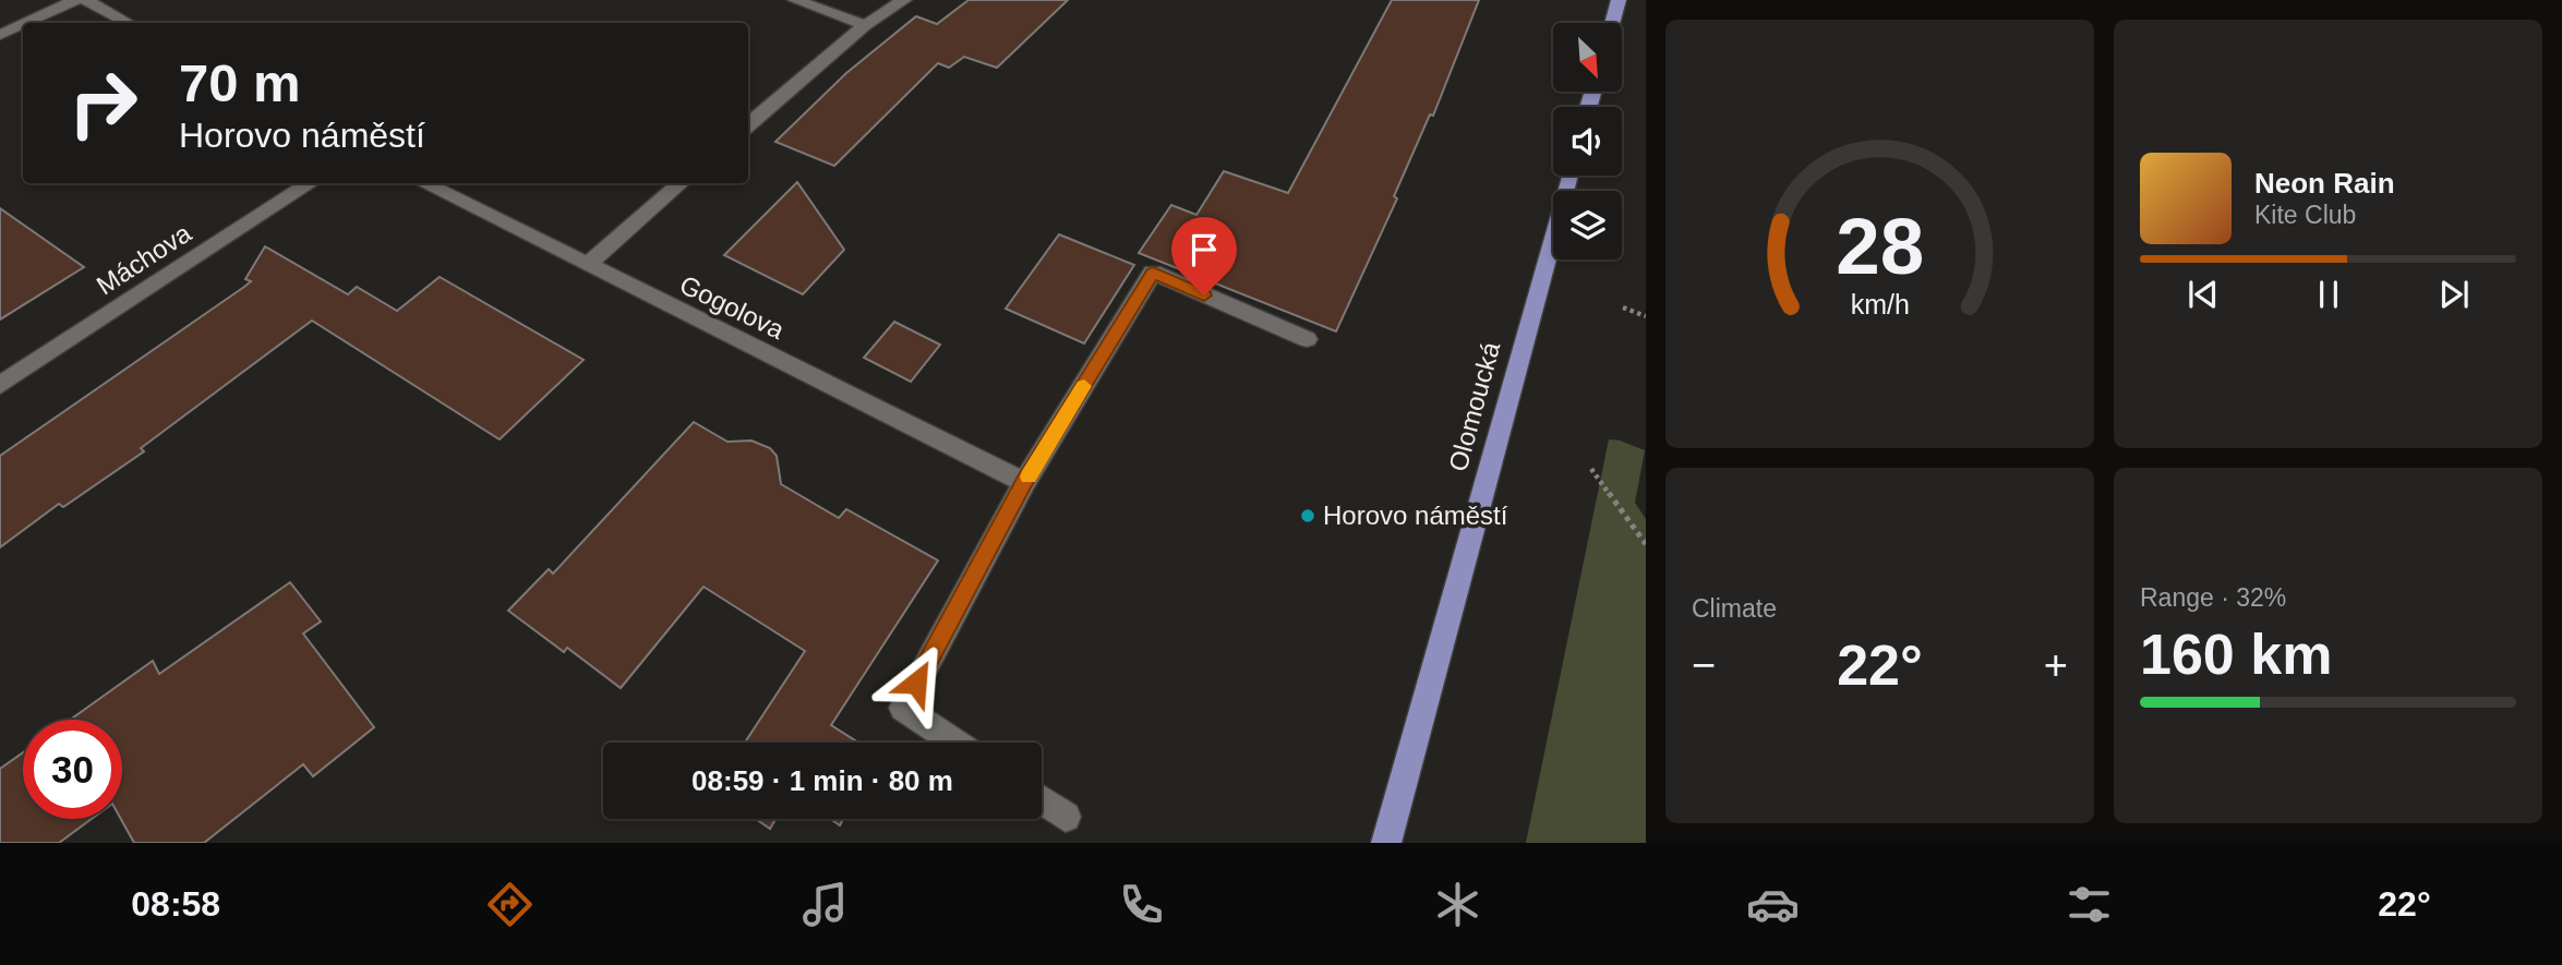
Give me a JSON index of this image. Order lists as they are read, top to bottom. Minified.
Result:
{"streets":{"main road":["Olomoucká"],"street":["Máchova","Gogolova"]},"places":["Horovo náměstí"],"north":"bottom right","page":{"turn":["70 m","Horovo náměstí"],"song":["Neon Rain","Kite Club"],"tile":["Climate",["Range · 32%","160 km"]],"heat":["−","22°","+"],"limit":"30","trip":"08:59 · 1 min · 80 m","tabs":["08:58","22°"],"gauge":["28","km/h"]}}
